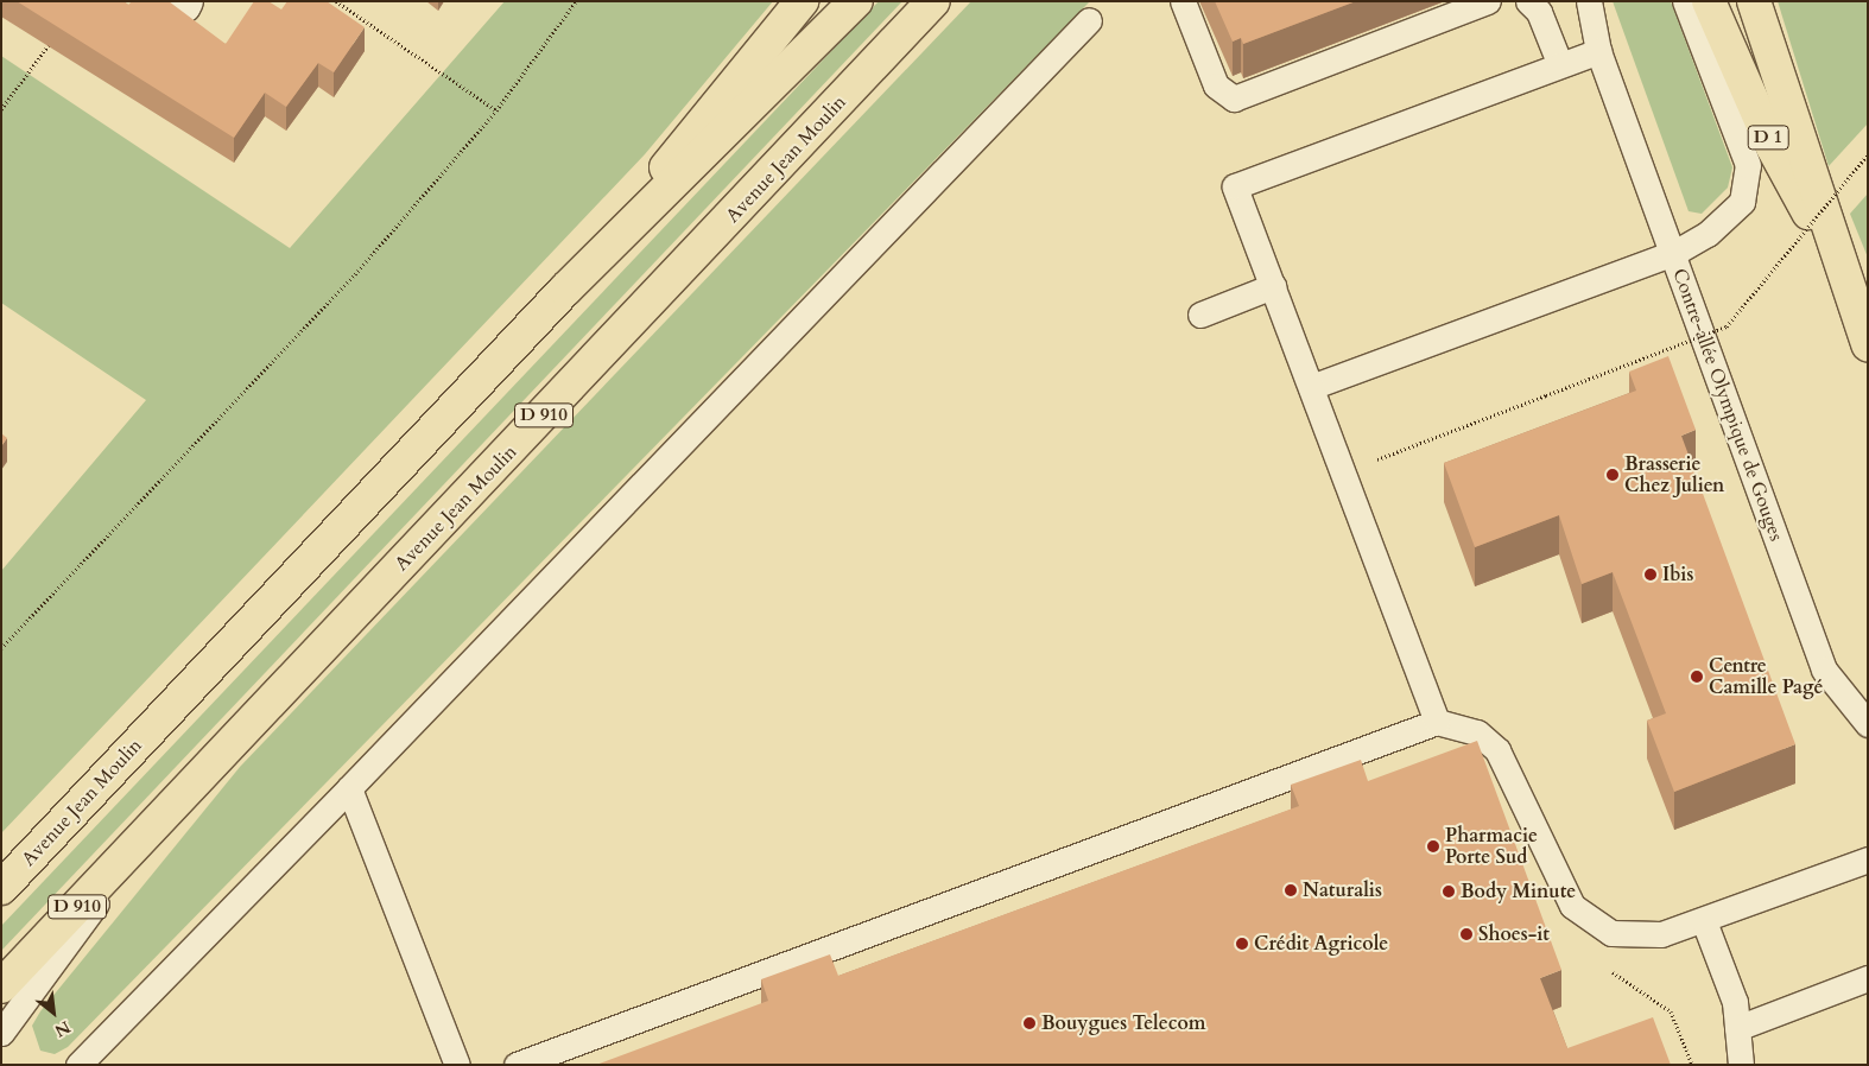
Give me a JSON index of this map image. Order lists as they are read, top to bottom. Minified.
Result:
{"streets":{"main road":["D 1","Avenue Jean Moulin","D 910"],"lane":["Contre-allée Olympique de Gouges"]},"places":["Brasserie Chez Julien","Ibis","Centre Camille Pagé","Pharmacie Porte Sud","Naturalis","Body Minute","Shoes-it","Crédit Agricole","Bouygues Telecom"],"north":"bottom right"}
